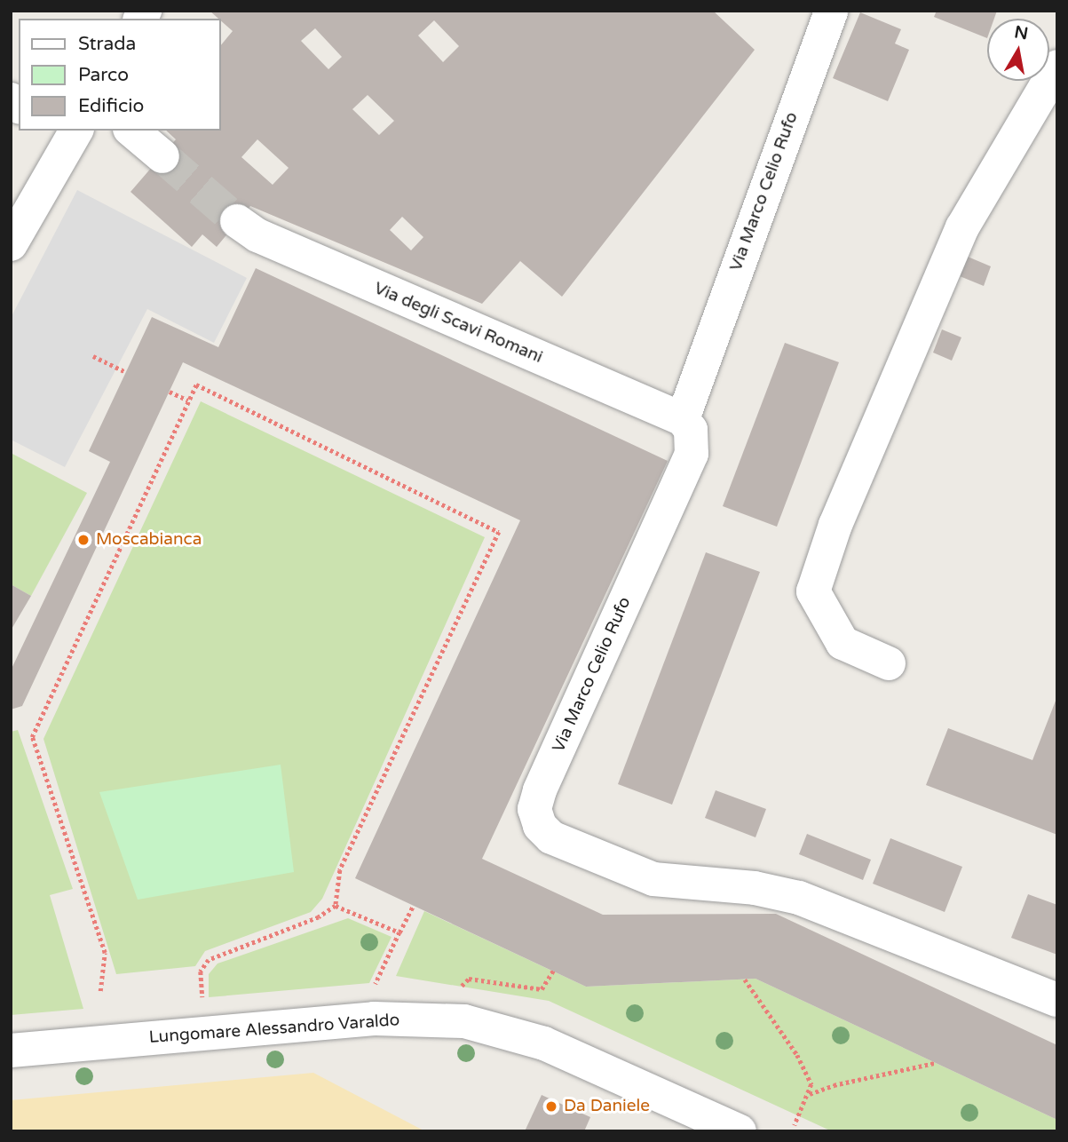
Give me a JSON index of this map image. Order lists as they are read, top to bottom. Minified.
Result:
{"streets":{"street":["Via Marco Celio Rufo","Via degli Scavi Romani","Lungomare Alessandro Varaldo"]},"crossings":[["Via Marco Celio Rufo","Via degli Scavi Romani"]],"places":["Moscabianca","Da Daniele"],"legend":["Strada","Parco","Edificio"],"north":"top"}
